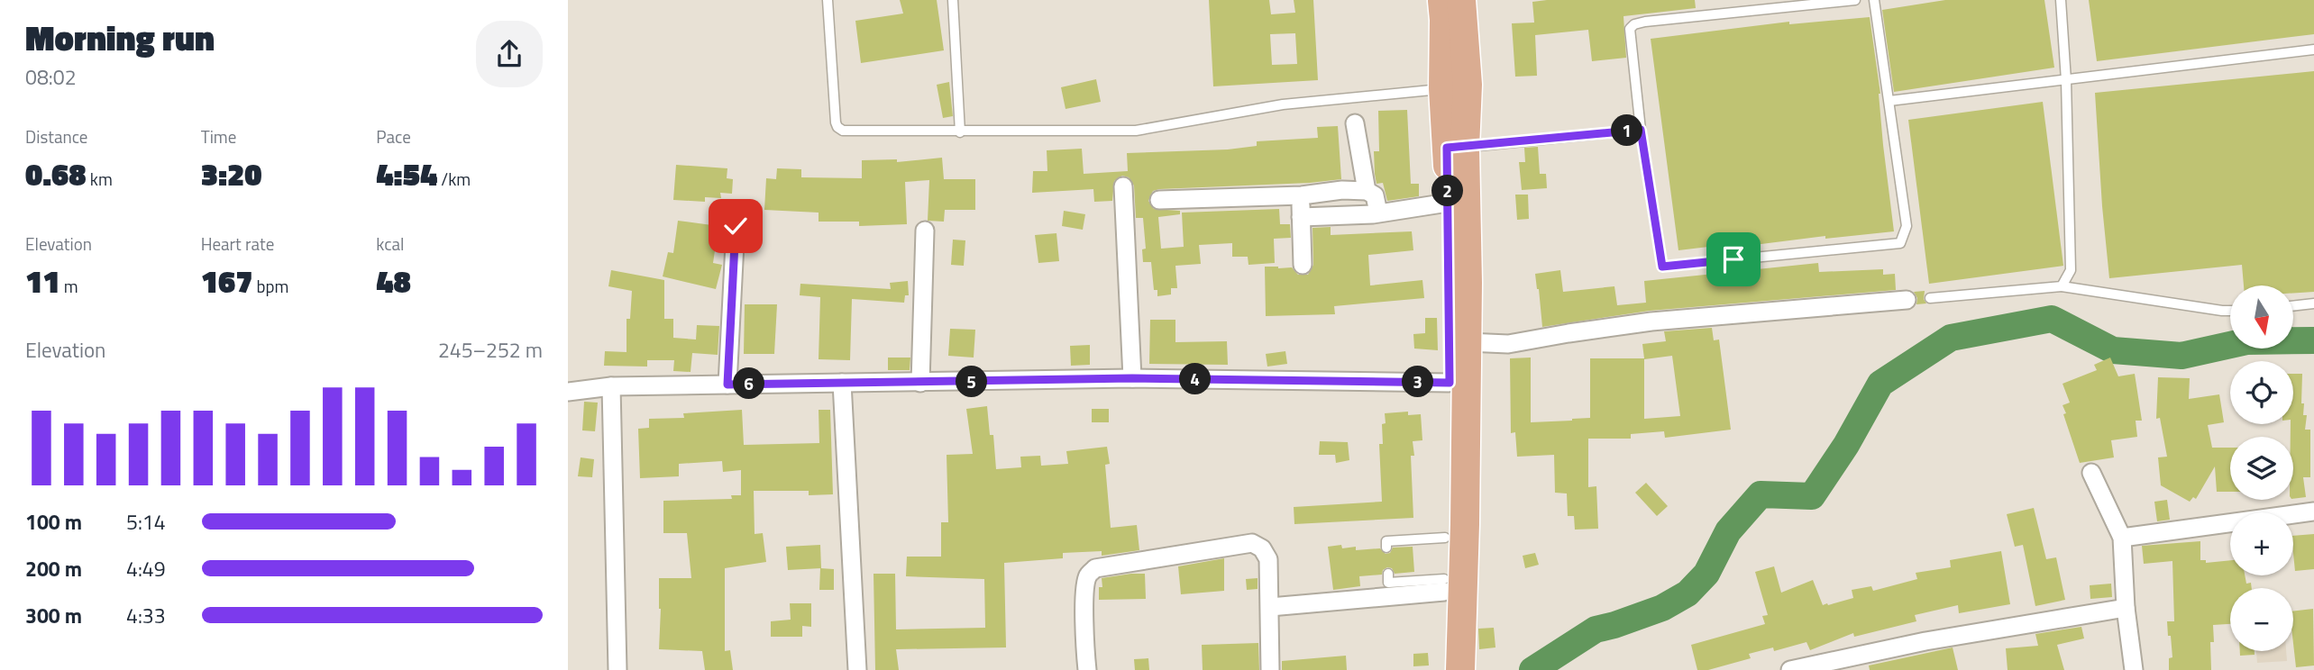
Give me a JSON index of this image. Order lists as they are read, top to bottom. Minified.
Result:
{"north":"bottom","page":{"heading":["Morning run","08:02"],"stats":[["Distance","0.68 km"],["Time","3:20"],["Pace","4:54 /km"],["Elevation","11 m"],["Heart rate","167 bpm"],["kcal","48"]],"pins":["1","2","4","3","5","6"],"map_buttons":["+","−"],"chart":["Elevation","245–252 m"],"list":[{"name":"100 m","note":"5:14"},{"name":"200 m","note":"4:49"},{"name":"300 m","note":"4:33"}]}}
